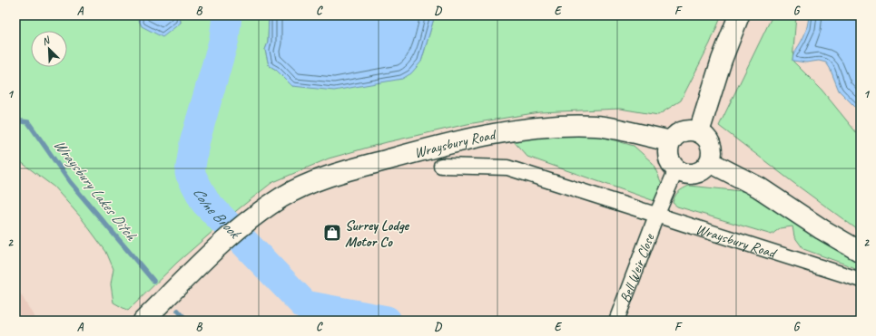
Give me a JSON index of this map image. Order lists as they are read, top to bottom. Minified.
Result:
{"streets":{"main road":["Wraysbury Road"],"street":["Bell Weir Close"]},"crossings":[["Wraysbury Road","Bell Weir Close"]],"water":["Wraysbury Lakes Ditch","Colne Brook"],"places":{"shop":["Surrey Lodge Motor Co"]},"north":"top left","grid":{"columns":["A","B","C","D","E","F","G"],"rows":["1","2"]}}
